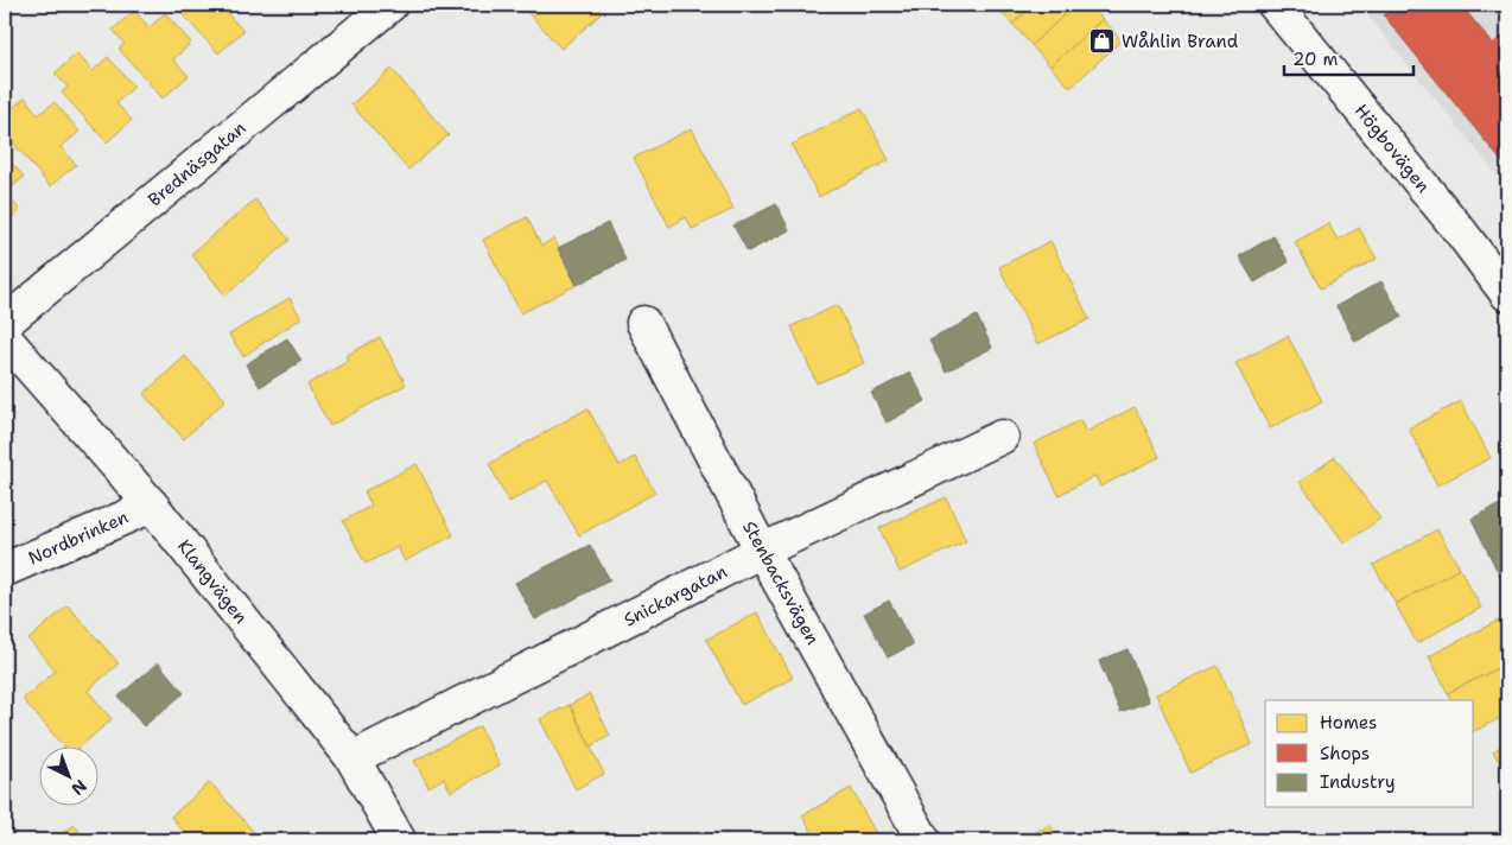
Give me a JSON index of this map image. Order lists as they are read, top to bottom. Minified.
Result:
{"streets":{"street":["Högbovägen","Brednäsgatan","Nordbrinken","Klangvägen","Stenbacksvägen","Snickargatan"]},"crossings":[["Nordbrinken","Klangvägen"],["Klangvägen","Snickargatan"],["Stenbacksvägen","Snickargatan"]],"places":{"shop":["Wåhlin Brand"]},"legend":["Homes","Shops","Industry"],"scale_bar":"20 m","north":"bottom right"}
